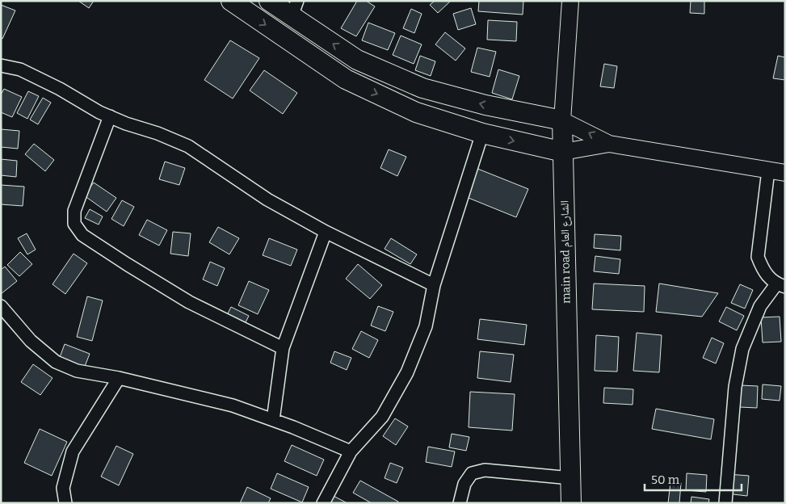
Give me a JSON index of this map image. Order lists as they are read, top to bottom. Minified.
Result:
{"streets":{"highway":["main road الشارع العام"]},"scale_bar":"50 m"}
